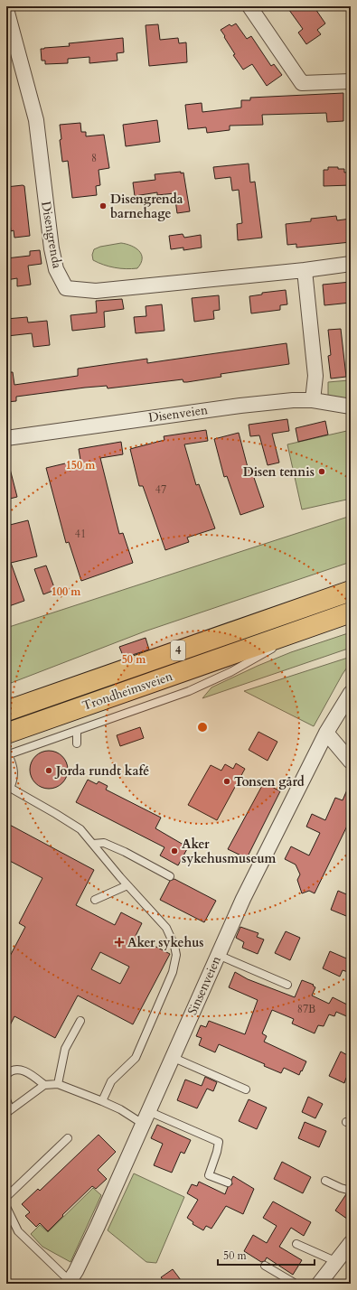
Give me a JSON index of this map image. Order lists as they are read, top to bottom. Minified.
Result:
{"streets":{"highway":["4","Trondheimsveien"],"street":["Disengrenda","Disenveien","Sinsenveien"]},"places":{"other":["Disengrenda barnehage","Disen tennis","Jorda rundt kafé","Tonsen gård","Aker sykehusmuseum"],"health":["Aker sykehus"]},"house_numbers":["8","47","41","87B"],"scale_bar":"50 m","rings":["150 m","100 m","50 m"]}
